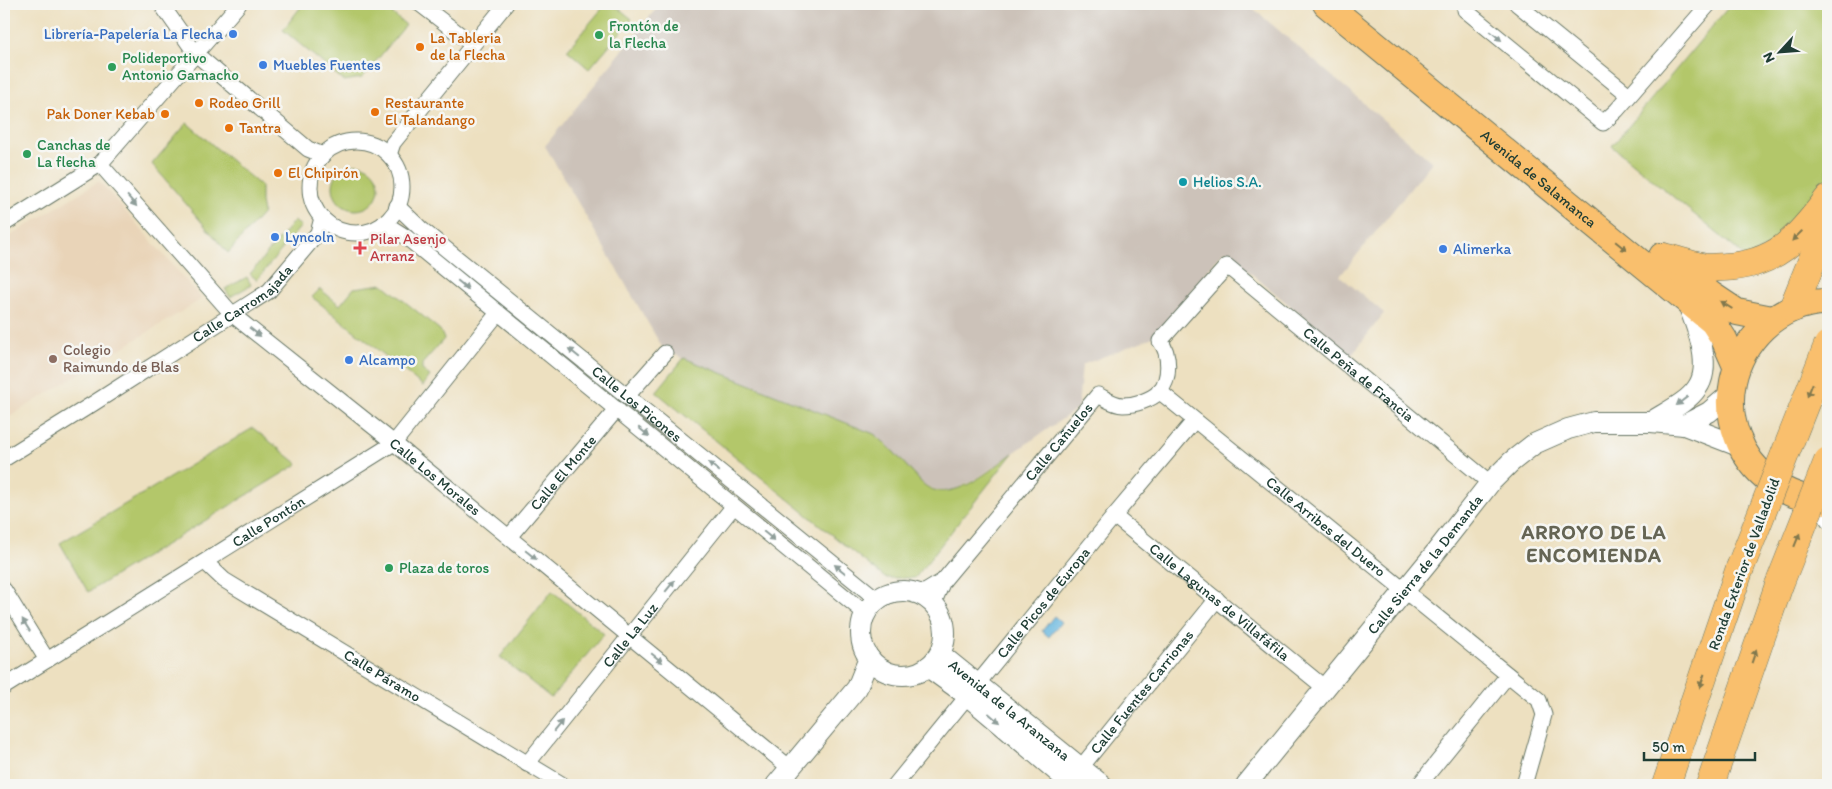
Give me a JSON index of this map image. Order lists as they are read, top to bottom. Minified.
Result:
{"streets":{"highway":["Avenida de Salamanca","Ronda Exterior de Valladolid"],"street":["Calle Carromajada","Calle Peña de Francia","Calle Los Picones","Calle Cañuelos","Calle El Monte","Calle Los Morales","Calle Pontón","Calle Arribes del Duero","Calle Sierra de la Demanda","Calle Lagunas de Villafáfila","Calle Picos de Europa","Calle La Luz","Calle Páramo","Calle Fuentes Carrionas","Avenida de la Aranzana"]},"crossings":[["Calle Carromajada","Calle Los Picones"],["Calle Carromajada","Calle Los Morales"],["Calle Peña de Francia","Calle Cañuelos"],["Calle Peña de Francia","Calle Arribes del Duero"],["Calle Peña de Francia","Calle Sierra de la Demanda"],["Calle Los Picones","Calle Cañuelos"],["Calle Los Picones","Calle El Monte"],["Calle Los Picones","Calle Pontón"],["Calle Los Picones","Calle La Luz"],["Calle Los Picones","Avenida de la Aranzana"],["Calle Cañuelos","Calle Arribes del Duero"],["Calle Cañuelos","Avenida de la Aranzana"],["Calle El Monte","Calle Los Morales"],["Calle Los Morales","Calle Pontón"],["Calle Los Morales","Calle La Luz"],["Calle Pontón","Calle Páramo"],["Calle Arribes del Duero","Calle Sierra de la Demanda"],["Calle Arribes del Duero","Calle Picos de Europa"],["Calle Sierra de la Demanda","Calle Lagunas de Villafáfila"],["Calle Lagunas de Villafáfila","Calle Picos de Europa"],["Calle Lagunas de Villafáfila","Calle Fuentes Carrionas"],["Calle Picos de Europa","Avenida de la Aranzana"],["Calle La Luz","Calle Páramo"],["Calle Fuentes Carrionas","Avenida de la Aranzana"]],"one_way":["Calle Los Morales","Calle La Luz"],"districts":["ARROYO DE LA ENCOMIENDA"],"places":{"other":["Librería-Papelería La Flecha","Frontón de la Flecha","La Tableria de la Flecha","Muebles Fuentes","Polideportivo Antonio Garnacho","Rodeo Grill","Restaurante El Talandango","Pak Doner Kebab","Tantra","Canchas de La flecha","El Chipirón","Helios S.A.","Lyncoln","Alimerka","Colegio Raimundo de Blas","Alcampo","Plaza de toros"],"health":["Pilar Asenjo Arranz"]},"scale_bar":"50 m","north":"bottom left"}
